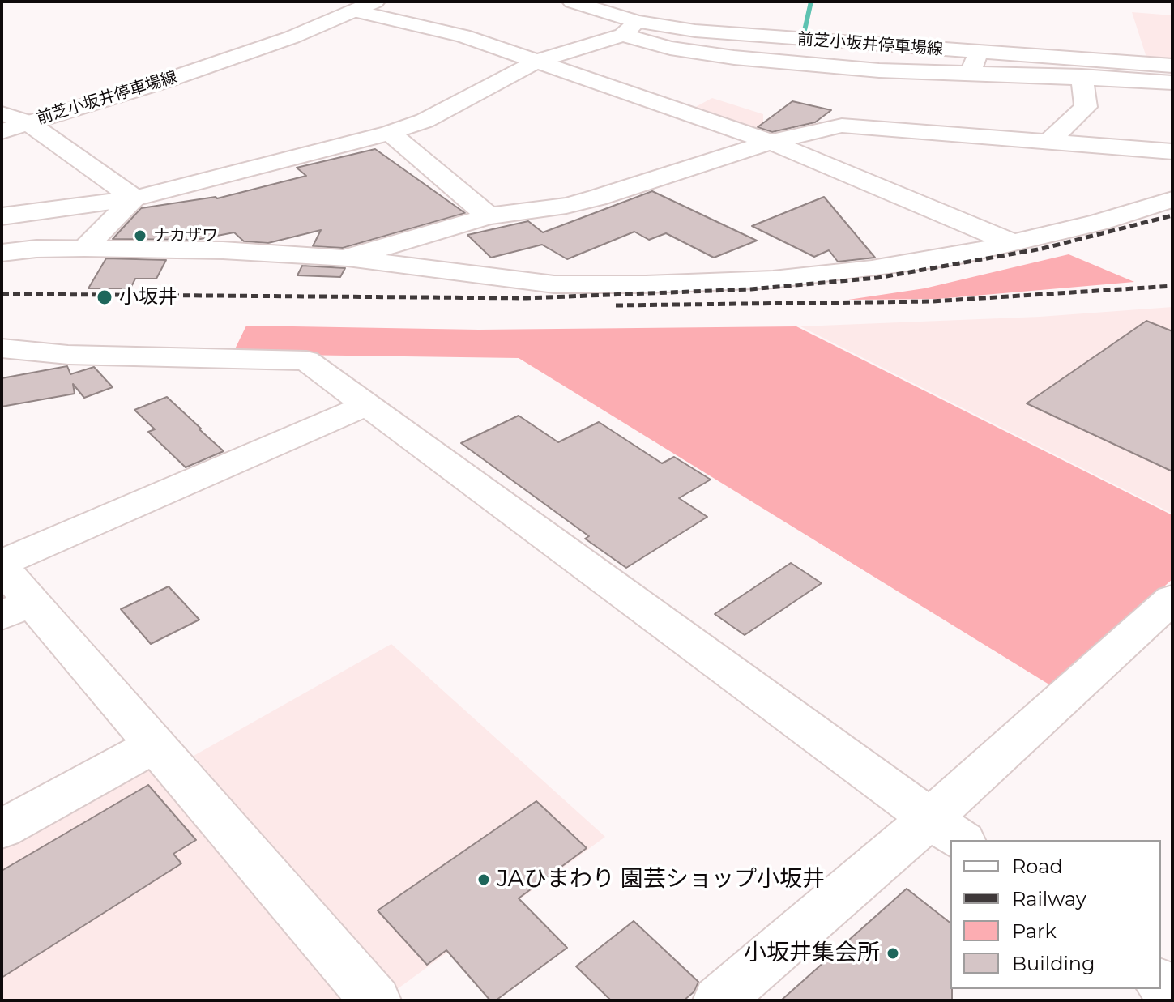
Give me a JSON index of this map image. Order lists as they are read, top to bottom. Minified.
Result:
{"streets":{"street":["前芝小坂井停車場線"]},"places":["ナカザワ","小坂井","JAひまわり 園芸ショップ小坂井","小坂井集会所"],"legend":["Road","Railway","Park","Building"]}
